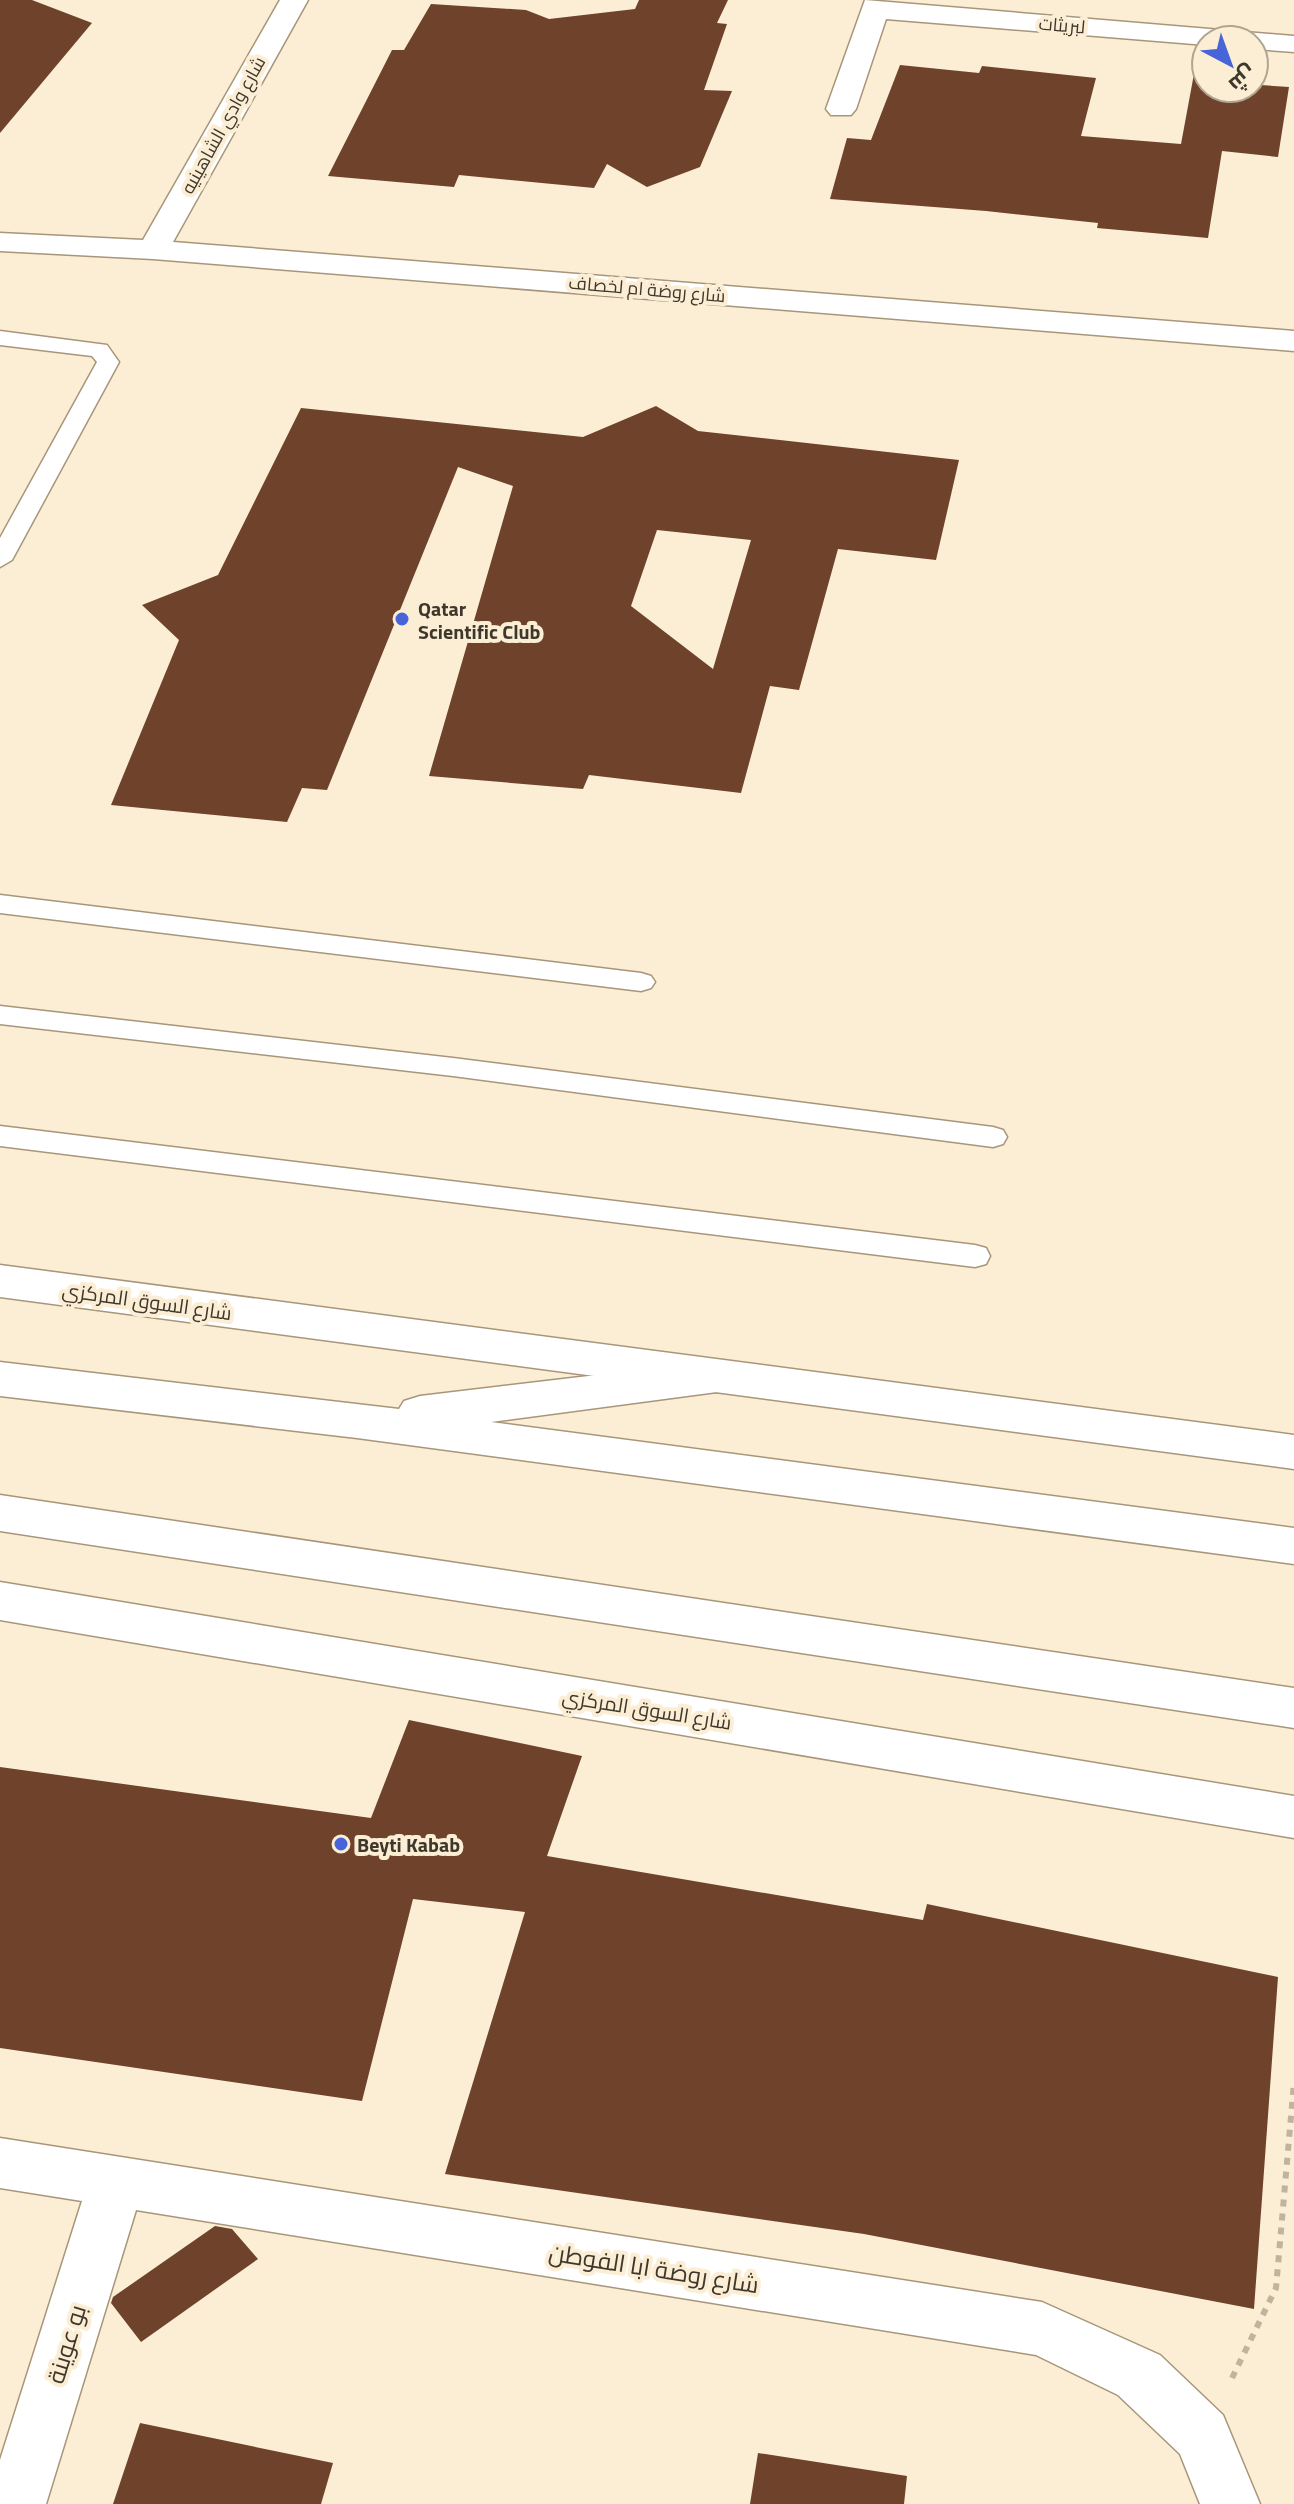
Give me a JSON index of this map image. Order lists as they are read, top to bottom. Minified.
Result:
{"streets":{"street":["لبريثات","شارع وادي الشاهينيه","شارع روضة ام لخصاف","شارع السوق المركزي","شارع روضة ابا الفوطن","بو عوينة"]},"crossings":[["شارع وادي الشاهينيه","شارع روضة ام لخصاف"],["شارع روضة ابا الفوطن","بو عوينة"]],"places":["Qatar Scientific Club","Beyti Kabab"],"north":"bottom right"}
